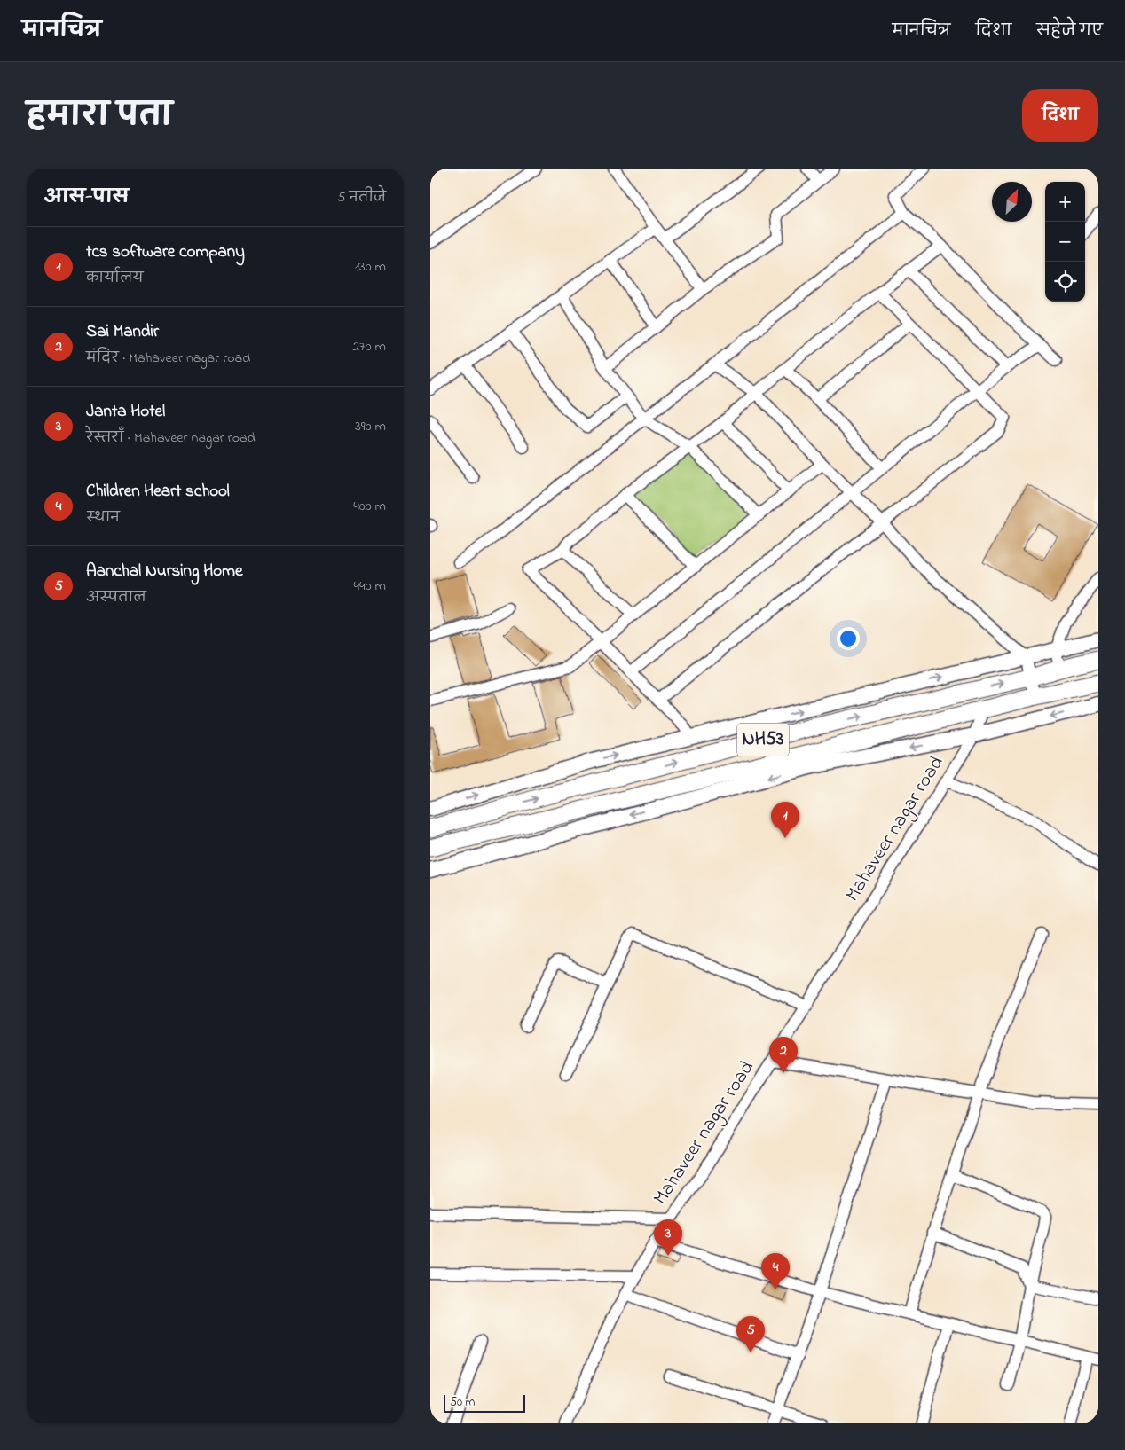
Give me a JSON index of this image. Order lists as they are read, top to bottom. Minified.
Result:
{"streets":{"highway":["NH53"],"street":["Mahaveer nagar road"]},"crossings":[["NH53","Mahaveer nagar road"]],"scale_bar":"50 m","north":"top right","page":{"header":"मानचित्र","nav":["मानचित्र","दिशा","सहेजे गए"],"title":"हमारा पता","buttons":"दिशा","heading":["आस-पास","5 नतीजे"],"map_buttons":["+","−"],"list":[{"mark":"1","name":"tcs software company","note":"कार्यालय","value":"130 m"},{"mark":"2","name":"Sai Mandir","note":"मंदिर · Mahaveer nagar road","value":"270 m"},{"mark":"3","name":"Janta Hotel","note":"रेस्तराँ · Mahaveer nagar road","value":"390 m"},{"mark":"4","name":"Children Heart school","note":"स्थान","value":"400 m"},{"mark":"5","name":"Aanchal Nursing Home","note":"अस्पताल","value":"440 m"}],"pins":["1","2","3","4","5"],"scale":"50 m"}}
